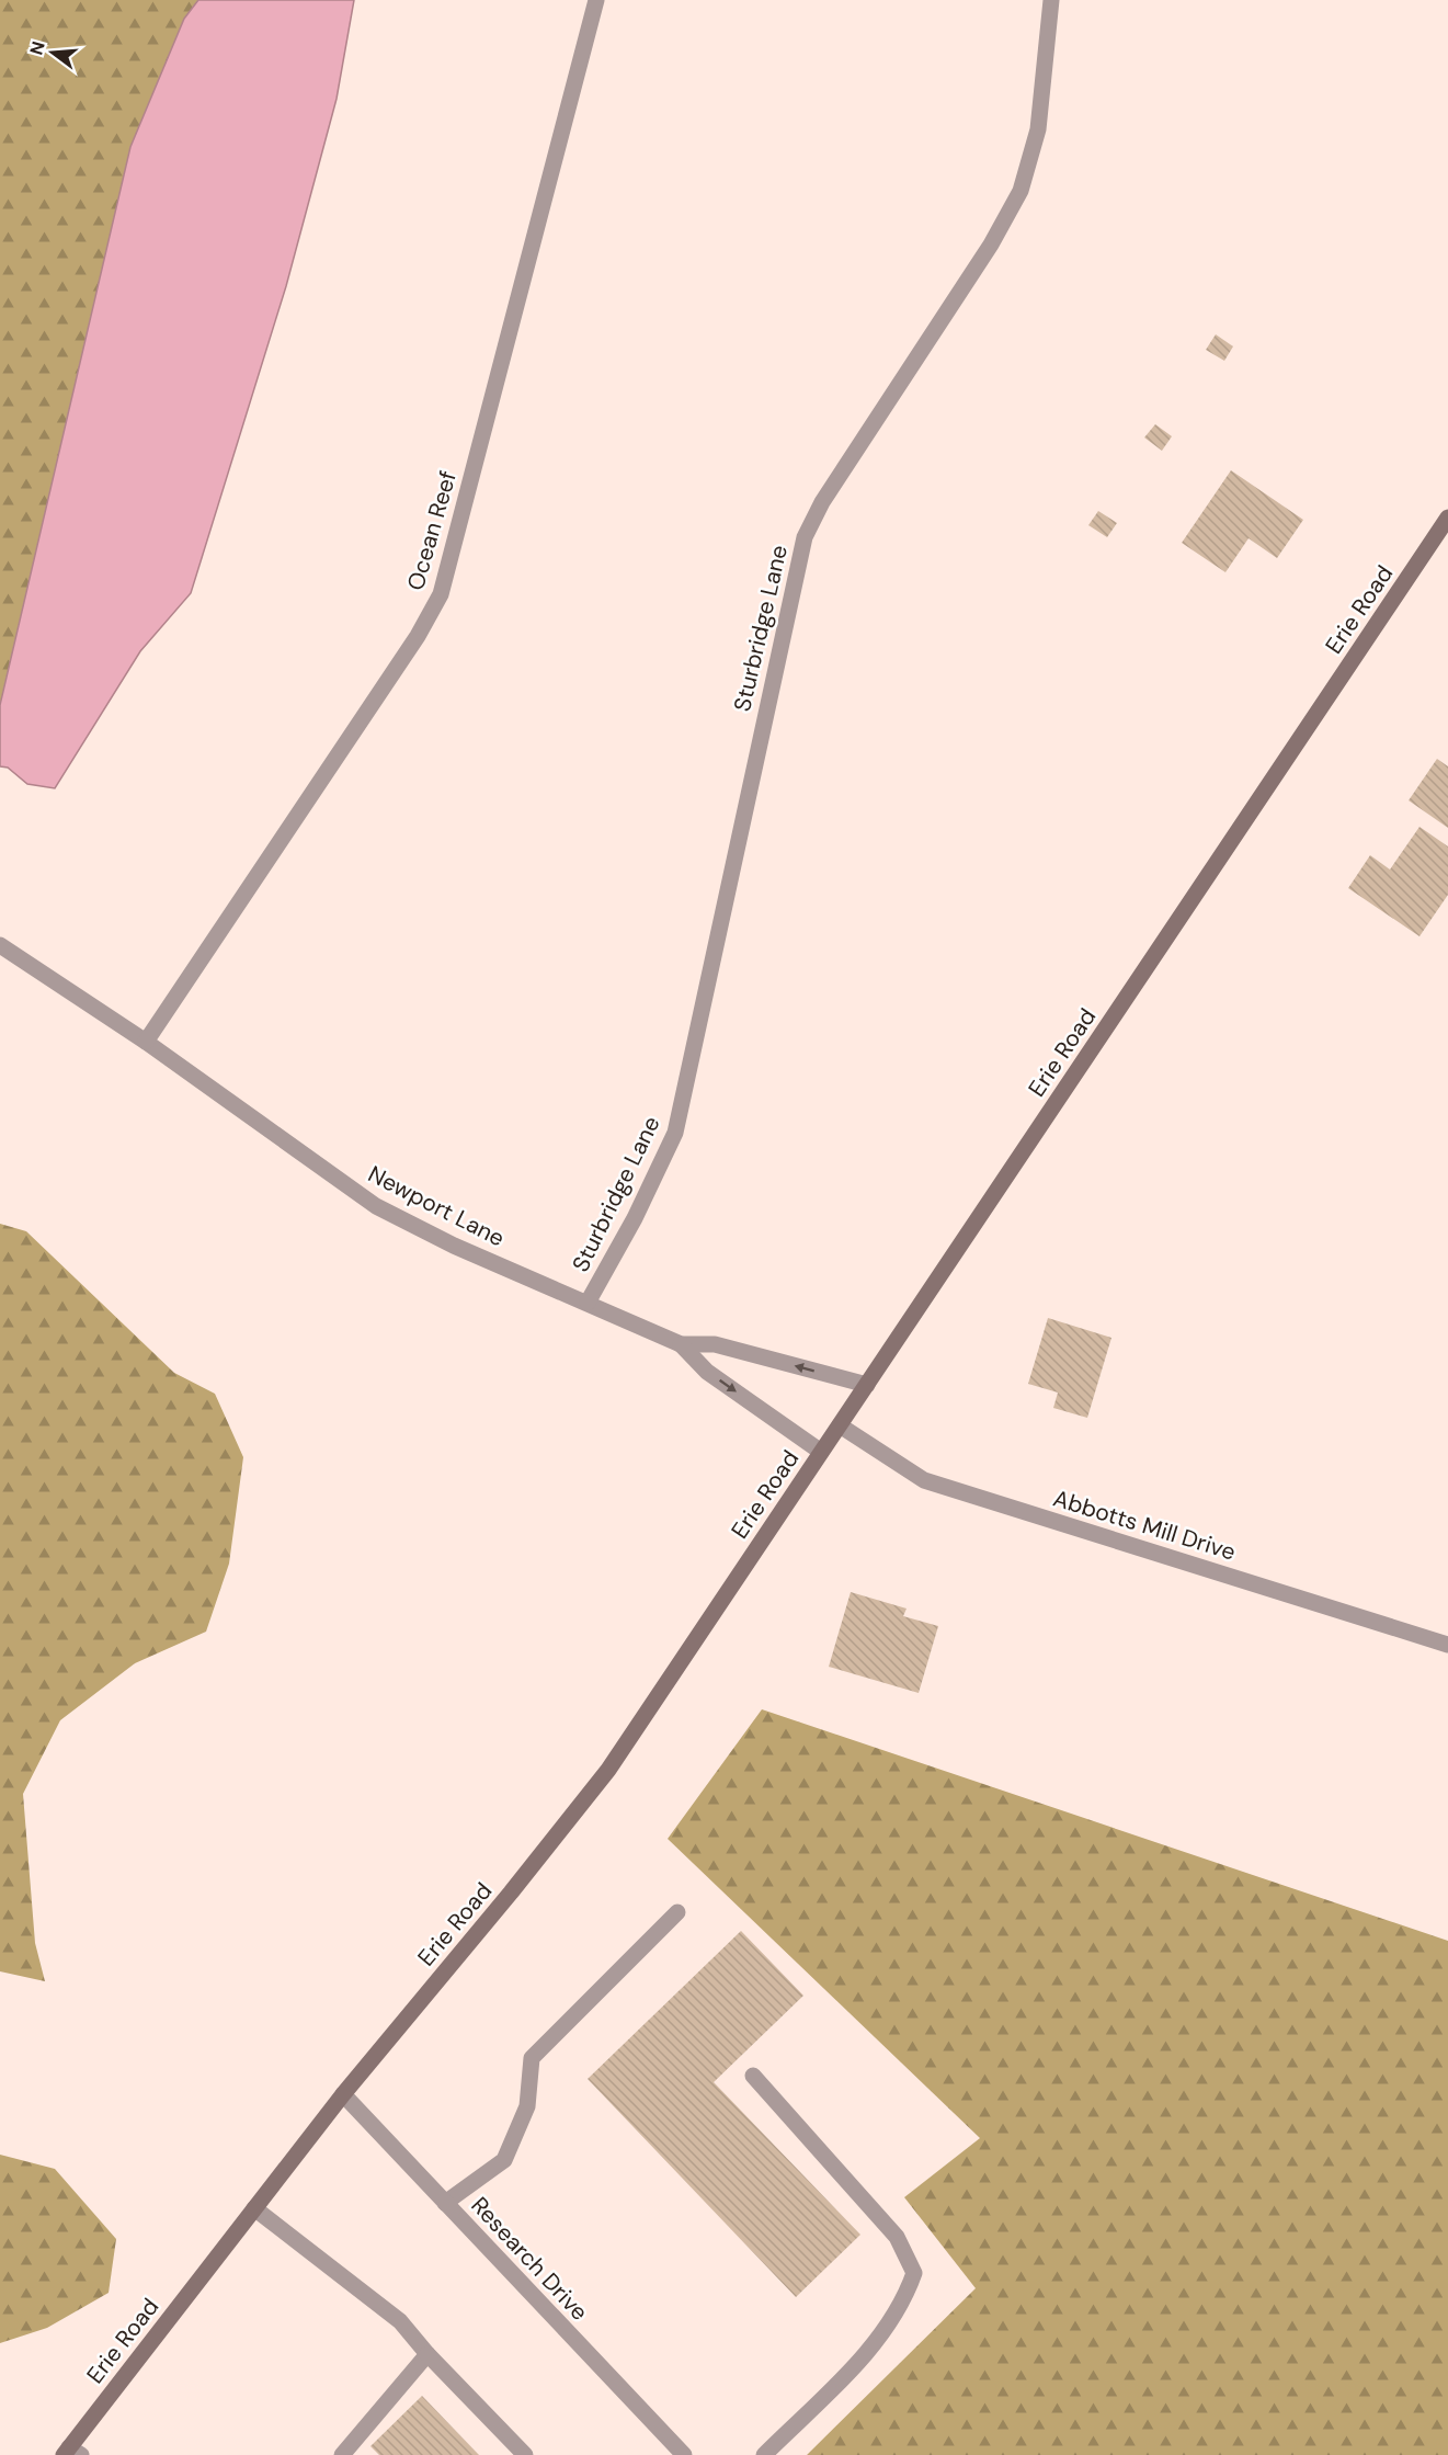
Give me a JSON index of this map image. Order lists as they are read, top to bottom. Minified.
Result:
{"streets":{"street":["Ocean Reef","Erie Road","Sturbridge Lane","Newport Lane","Abbotts Mill Drive","Research Drive"]},"crossings":[["Ocean Reef","Newport Lane"],["Erie Road","Newport Lane"],["Erie Road","Abbotts Mill Drive"],["Erie Road","Research Drive"],["Sturbridge Lane","Newport Lane"]],"north":"left"}
